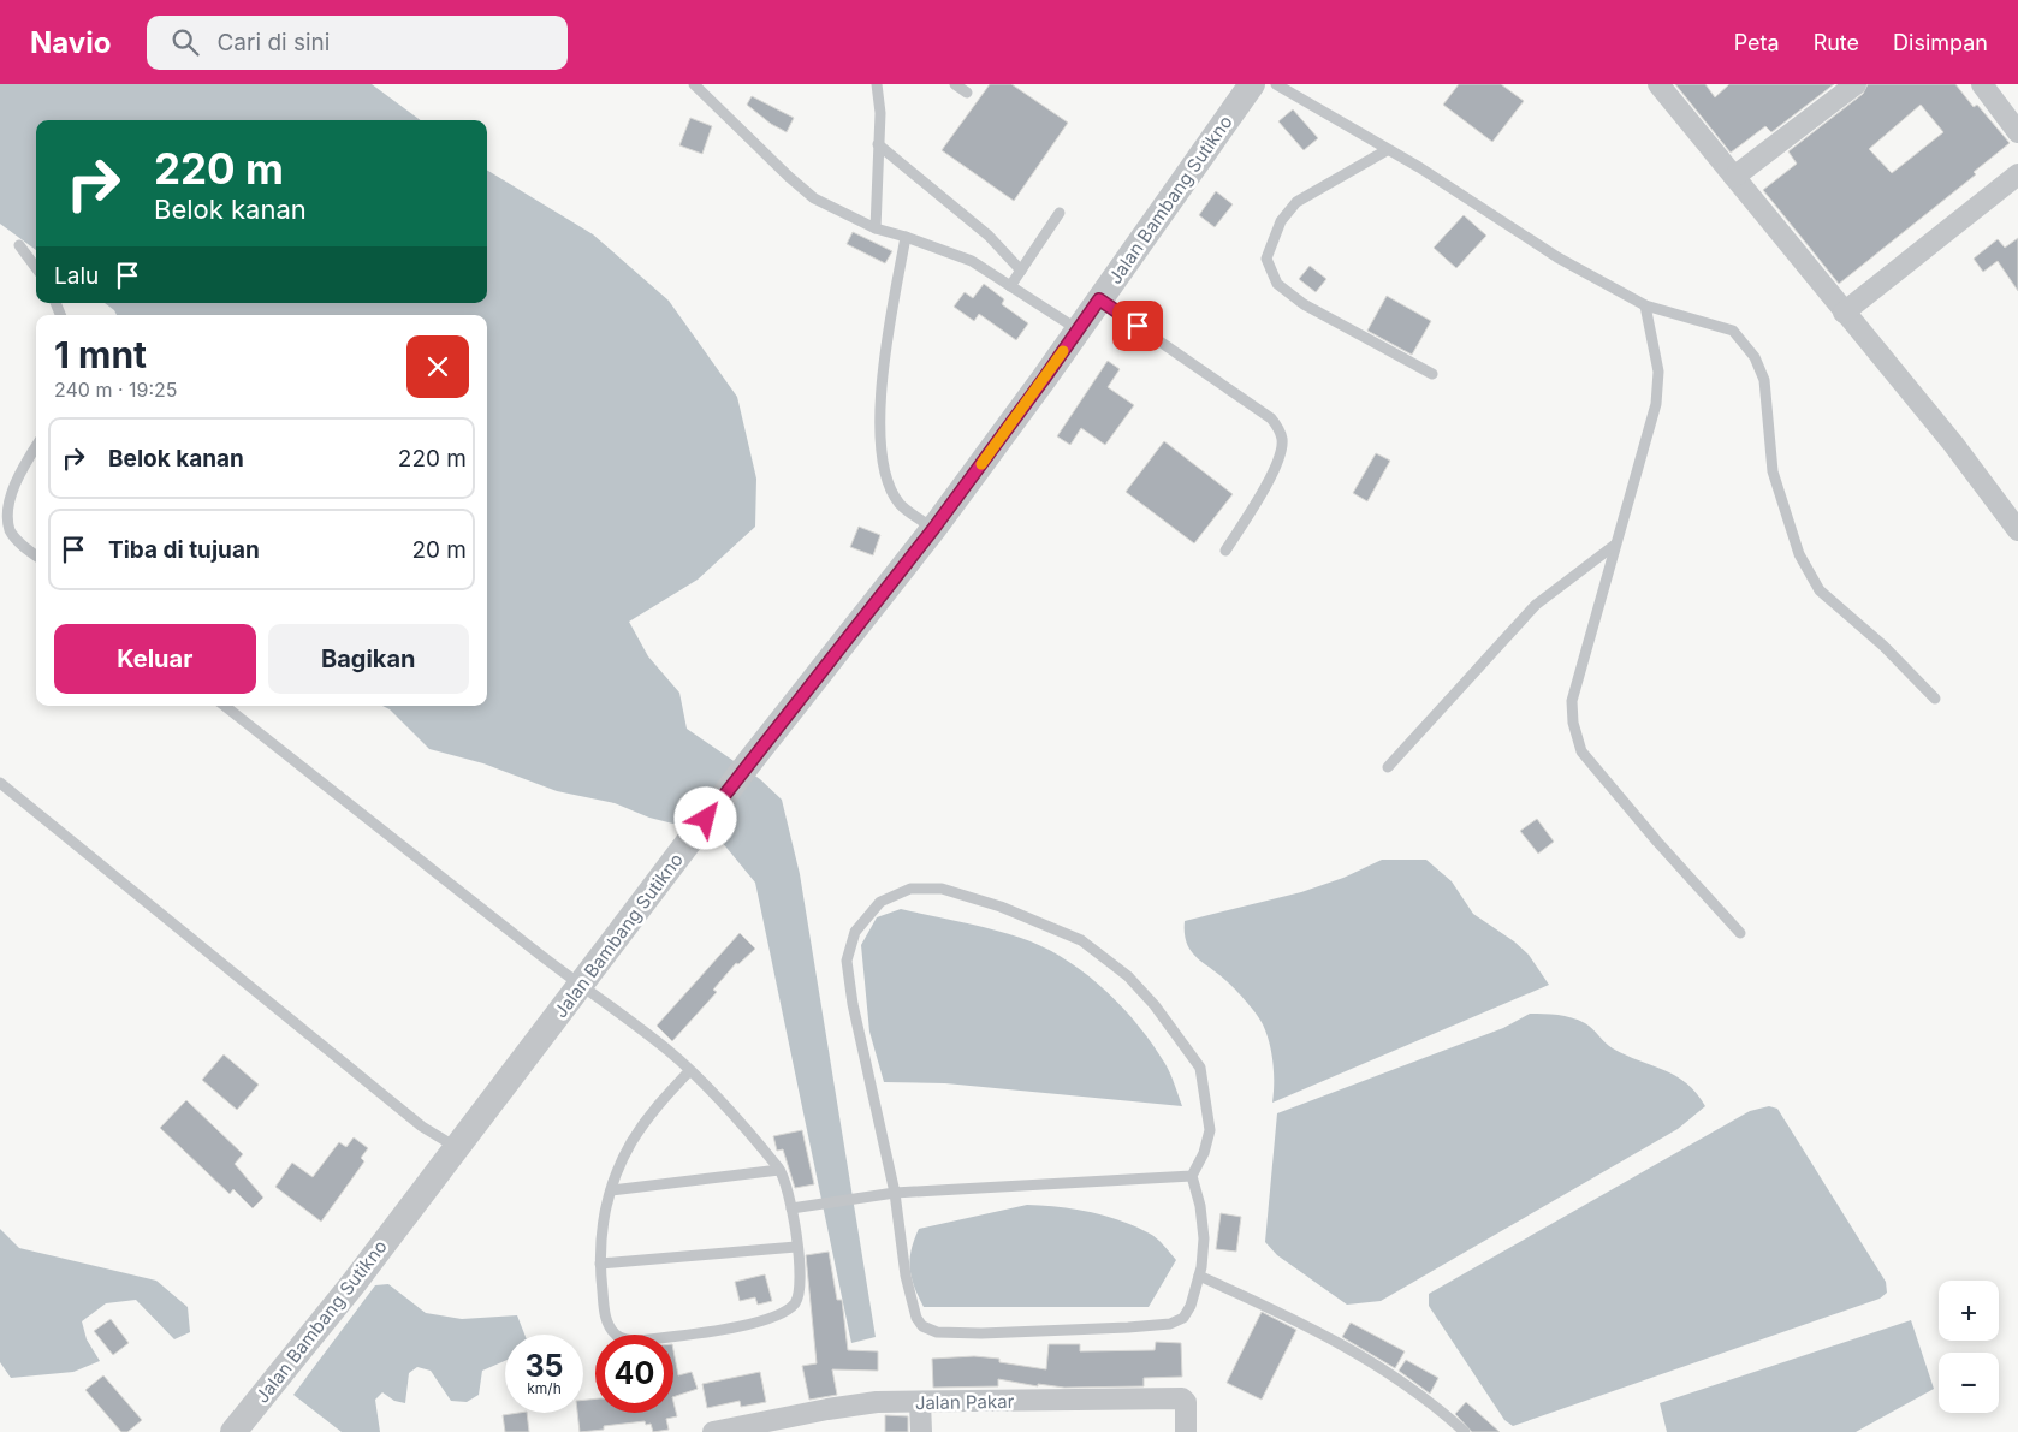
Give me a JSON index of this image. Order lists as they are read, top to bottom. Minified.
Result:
{"streets":{"street":["Jalan Bambang Sutikno","Jalan Pakar"]},"page":{"header":"Navio","search":"Cari di sini","nav":["Peta","Rute","Disimpan"],"turn":["220 m","Belok kanan"],"then":"Lalu","heading":["1 mnt","240 m · 19:25"],"list":[{"name":"Belok kanan","value":"220 m"},{"name":"Tiba di tujuan","value":"20 m"}],"buttons":["Keluar","Bagikan"],"map_buttons":["+","−"],"speed":"35 km/h","limit":"40"}}
